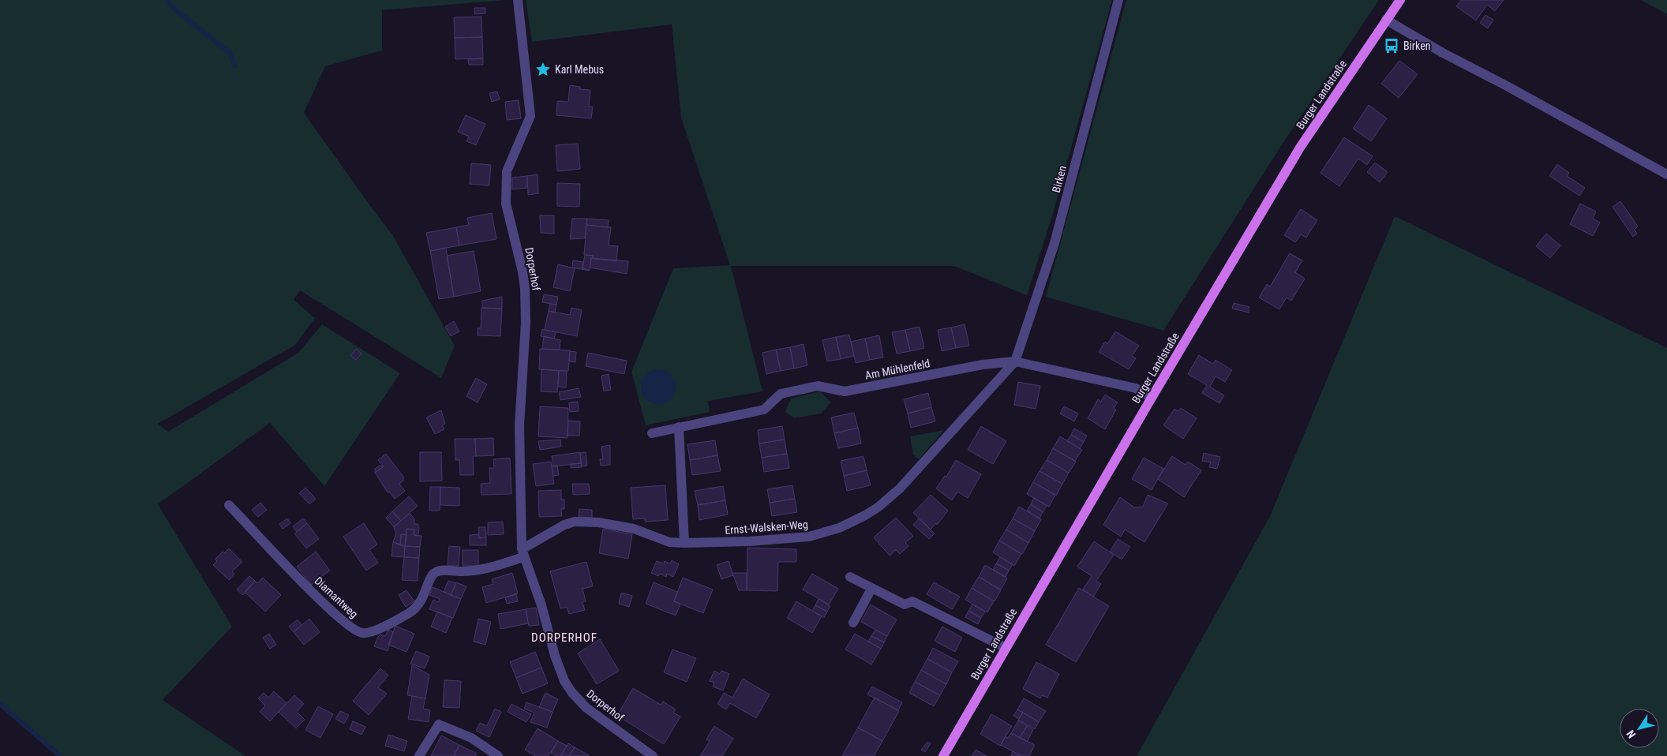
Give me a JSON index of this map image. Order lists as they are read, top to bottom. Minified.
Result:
{"streets":{"main road":["Burger Landstraße"],"street":["Birken","Dorperhof","Am Mühlenfeld","Ernst-Walsken-Weg","Diamantweg"]},"crossings":[["Burger Landstraße","Am Mühlenfeld"],["Birken","Am Mühlenfeld"],["Birken","Ernst-Walsken-Weg"],["Dorperhof","Diamantweg"],["Am Mühlenfeld","Ernst-Walsken-Weg"]],"districts":["DORPERHOF"],"places":{"bus stop":["Birken"],"place":["Karl Mebus"]},"north":"bottom left"}
